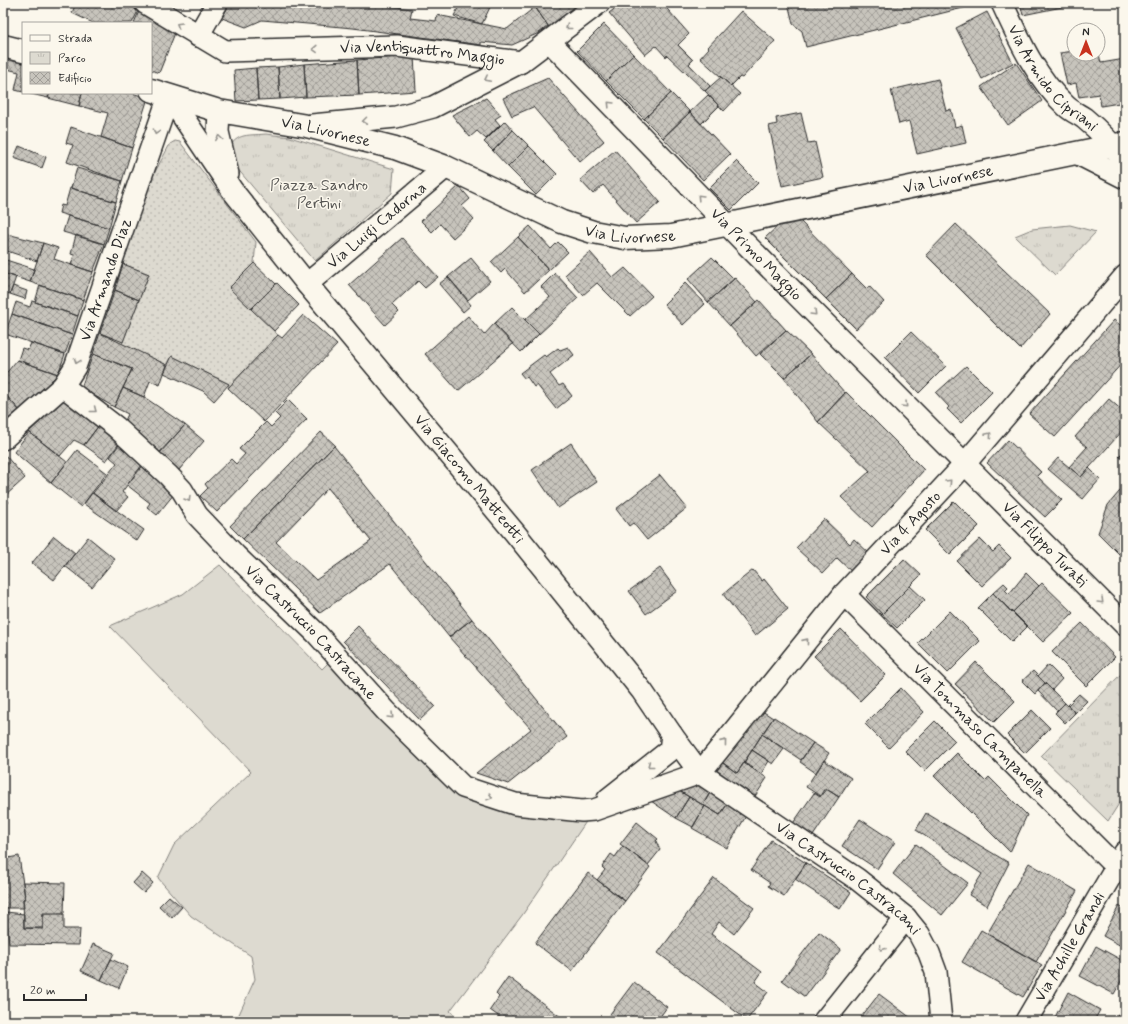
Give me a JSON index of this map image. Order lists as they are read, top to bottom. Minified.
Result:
{"streets":{"main road":["Via Livornese"],"street":["Via Ventiquattro Maggio","Via Armido Cipriani","Via Luigi Cadorna","Via Primo Maggio","Via Armando Diaz","Via Giacomo Matteotti","Via 4 Agosto","Via Filippo Turati","Via Castruccio Castracane","Via Tommaso Campanella","Via Castruccio Castracani","Via Achille Grandi"]},"crossings":[["Via Ventiquattro Maggio","Via Primo Maggio"],["Via Armido Cipriani","Via Livornese"],["Via Livornese","Via Luigi Cadorna"],["Via Livornese","Via Primo Maggio"],["Via Livornese","Via Armando Diaz"],["Via Livornese","Via Giacomo Matteotti"],["Via Luigi Cadorna","Via Giacomo Matteotti"],["Via Primo Maggio","Via 4 Agosto"],["Via Primo Maggio","Via Filippo Turati"],["Via Armando Diaz","Via Giacomo Matteotti"],["Via Armando Diaz","Via Castruccio Castracane"],["Via Giacomo Matteotti","Via 4 Agosto"],["Via Giacomo Matteotti","Via Castruccio Castracane"],["Via Giacomo Matteotti","Via Castruccio Castracani"],["Via 4 Agosto","Via Filippo Turati"],["Via 4 Agosto","Via Castruccio Castracane"],["Via 4 Agosto","Via Tommaso Campanella"],["Via 4 Agosto","Via Castruccio Castracani"],["Via Castruccio Castracane","Via Castruccio Castracani"],["Via Tommaso Campanella","Via Achille Grandi"]],"one_way":["Via Armando Diaz","Via 4 Agosto","Via Filippo Turati","Via Castruccio Castracane"],"parks":["Piazza Sandro Pertini"],"legend":["Strada","Parco","Edificio"],"scale_bar":"20 m","north":"top"}
